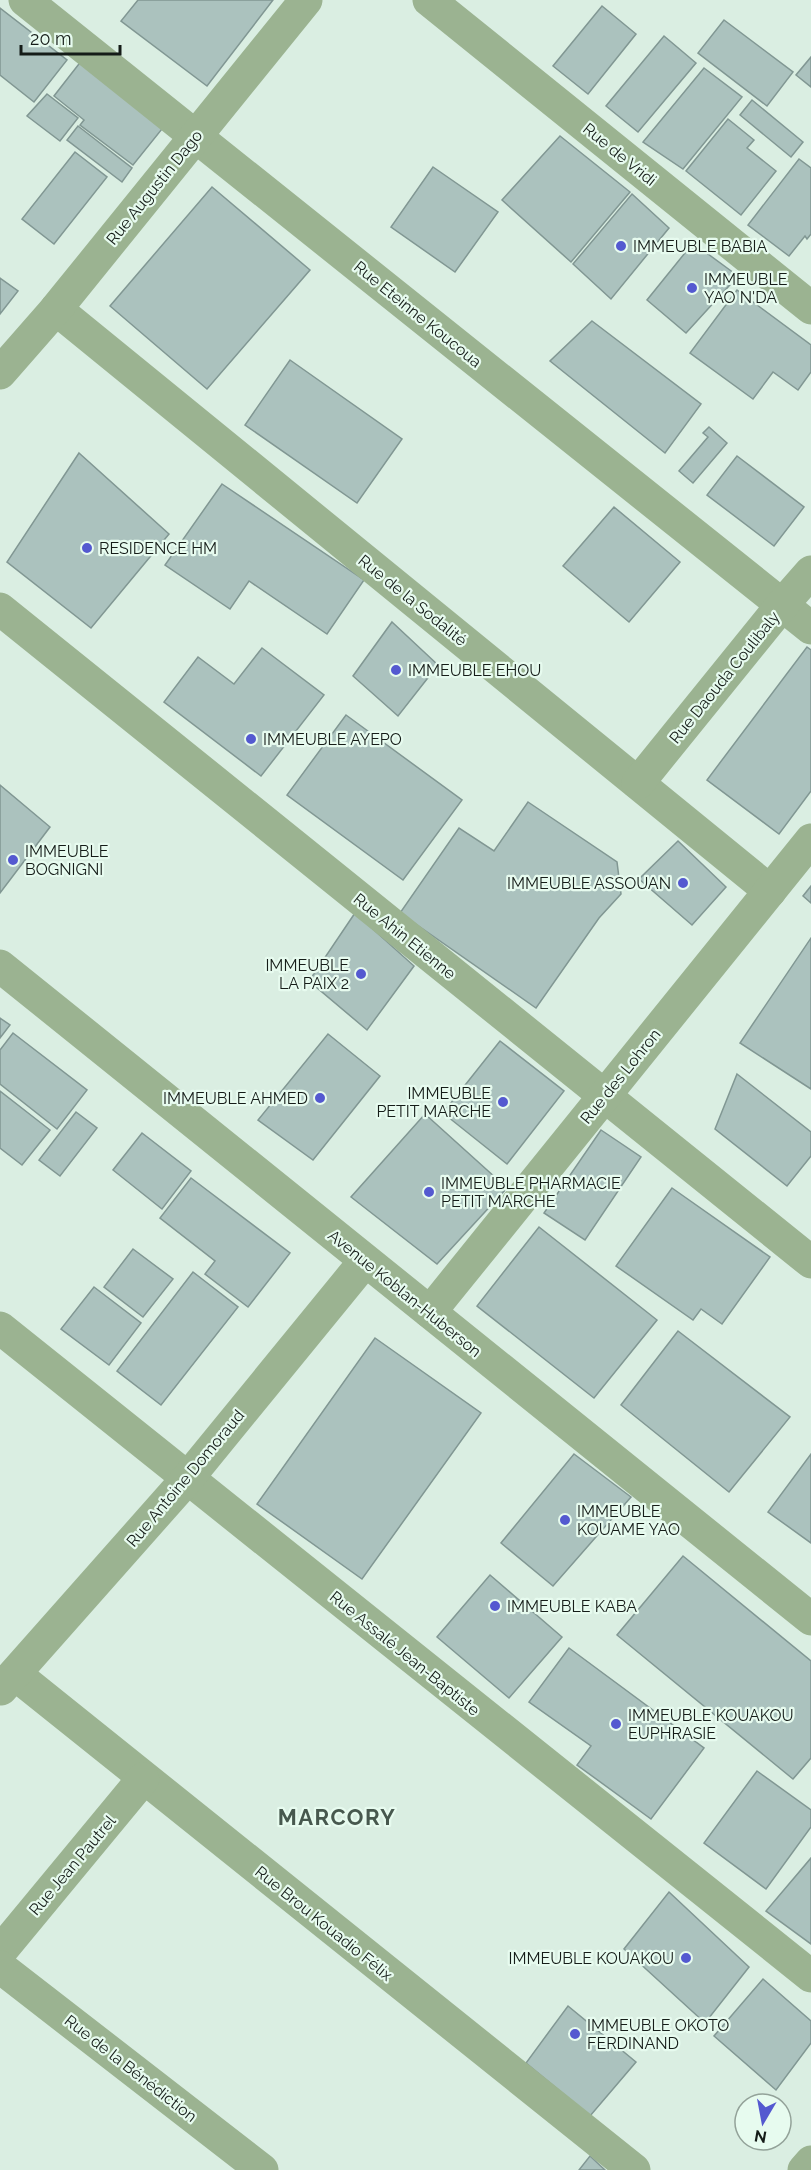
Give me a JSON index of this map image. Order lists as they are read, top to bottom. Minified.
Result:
{"streets":{"street":["Rue de Vridi","Rue Augustin Dago","Rue Eteinne Koucoua","Rue de la Sodalité","Rue Daouda Coulibaly","Rue Ahin Etienne","Rue des Lohron","Avenue Koblan-Huberson","Rue Antoine Domoraud","Rue Assalé Jean-Baptiste","Rue Jean Pautrel","Rue Brou Kouadio Félix","Rue de la Bénédiction"]},"crossings":[["Rue Augustin Dago","Rue Eteinne Koucoua"],["Rue Augustin Dago","Rue de la Sodalité"],["Rue Eteinne Koucoua","Rue Daouda Coulibaly"],["Rue de la Sodalité","Rue Daouda Coulibaly"],["Rue de la Sodalité","Rue des Lohron"],["Rue Ahin Etienne","Rue des Lohron"],["Rue des Lohron","Avenue Koblan-Huberson"],["Avenue Koblan-Huberson","Rue Antoine Domoraud"],["Rue Antoine Domoraud","Rue Assalé Jean-Baptiste"],["Rue Antoine Domoraud","Rue Brou Kouadio Félix"],["Rue Jean Pautrel","Rue Brou Kouadio Félix"]],"districts":["MARCORY"],"places":["IMMEUBLE BABIA","IMMEUBLE YAO N'DA","RESIDENCE HM","IMMEUBLE EHOU","IMMEUBLE AYEPO","IMMEUBLE BOGNIGNI","IMMEUBLE ASSOUAN","IMMEUBLE LA PAIX 2","IMMEUBLE AHMED","IMMEUBLE PETIT MARCHE","IMMEUBLE PHARMACIE PETIT MARCHE","IMMEUBLE KOUAME YAO","IMMEUBLE KABA","IMMEUBLE KOUAKOU EUPHRASIE","IMMEUBLE KOUAKOU","IMMEUBLE OKOTO FERDINAND"],"scale_bar":"20 m","north":"bottom"}
